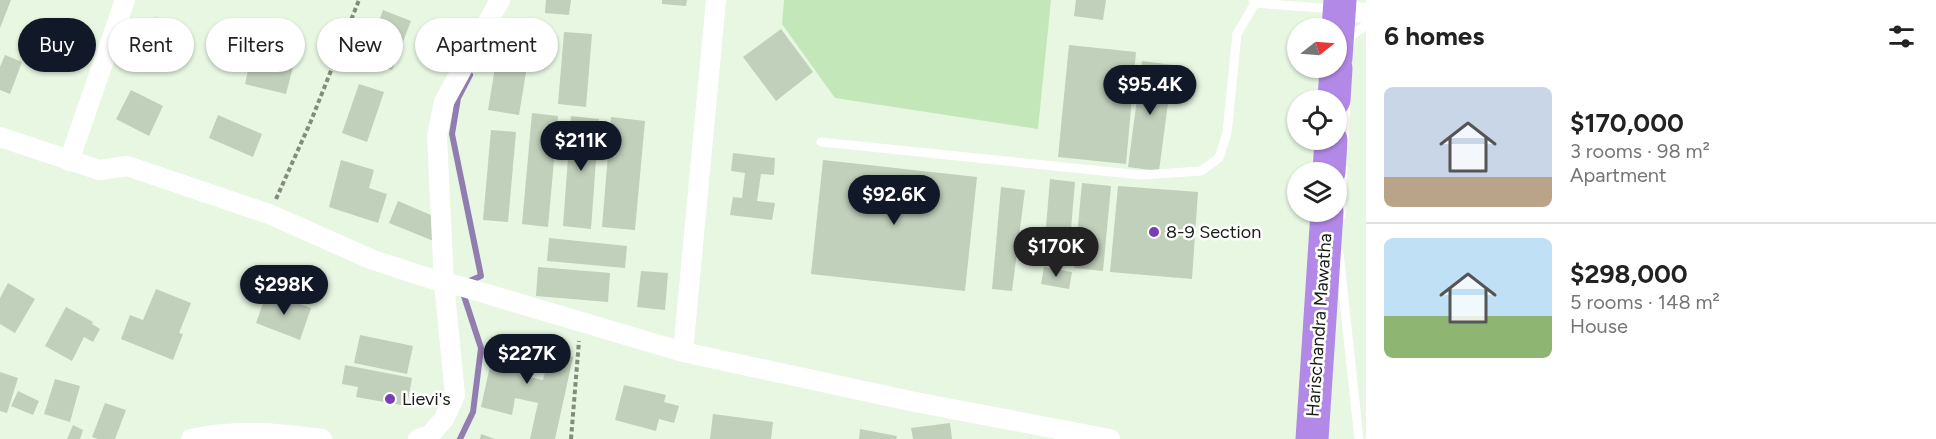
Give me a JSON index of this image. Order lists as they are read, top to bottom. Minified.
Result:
{"streets":{"highway":["Harischandra Mawatha"]},"places":["8-9 Section","Lievi's"],"north":"right","page":{"heading":"6 homes","chip":["Buy","Rent","Filters","New","Apartment"],"price":["$95.4K","$211K","$92.6K","$170K","$298K","$227K"],"list":[{"name":"$170,000","note":"3 rooms · 98 m² · Apartment"},{"name":"$298,000","note":"5 rooms · 148 m² · House"}]}}
